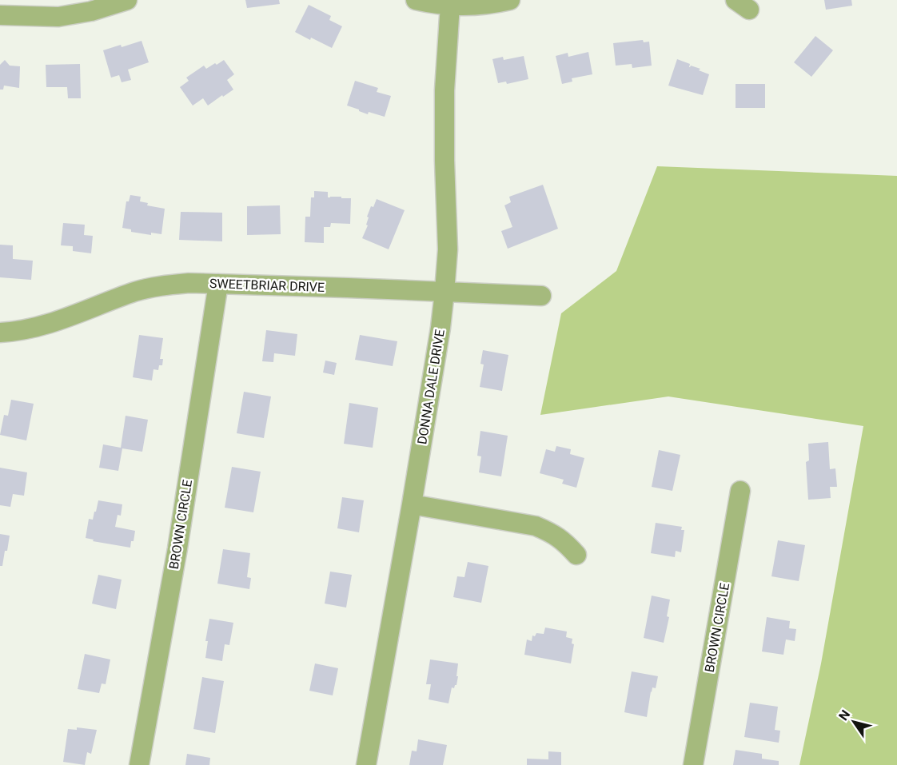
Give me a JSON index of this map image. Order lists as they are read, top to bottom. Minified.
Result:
{"streets":{"street":["SWEETBRIAR DRIVE","DONNA DALE DRIVE","BROWN CIRCLE"]},"crossings":[["SWEETBRIAR DRIVE","DONNA DALE DRIVE"],["SWEETBRIAR DRIVE","BROWN CIRCLE"]],"north":"top left"}
